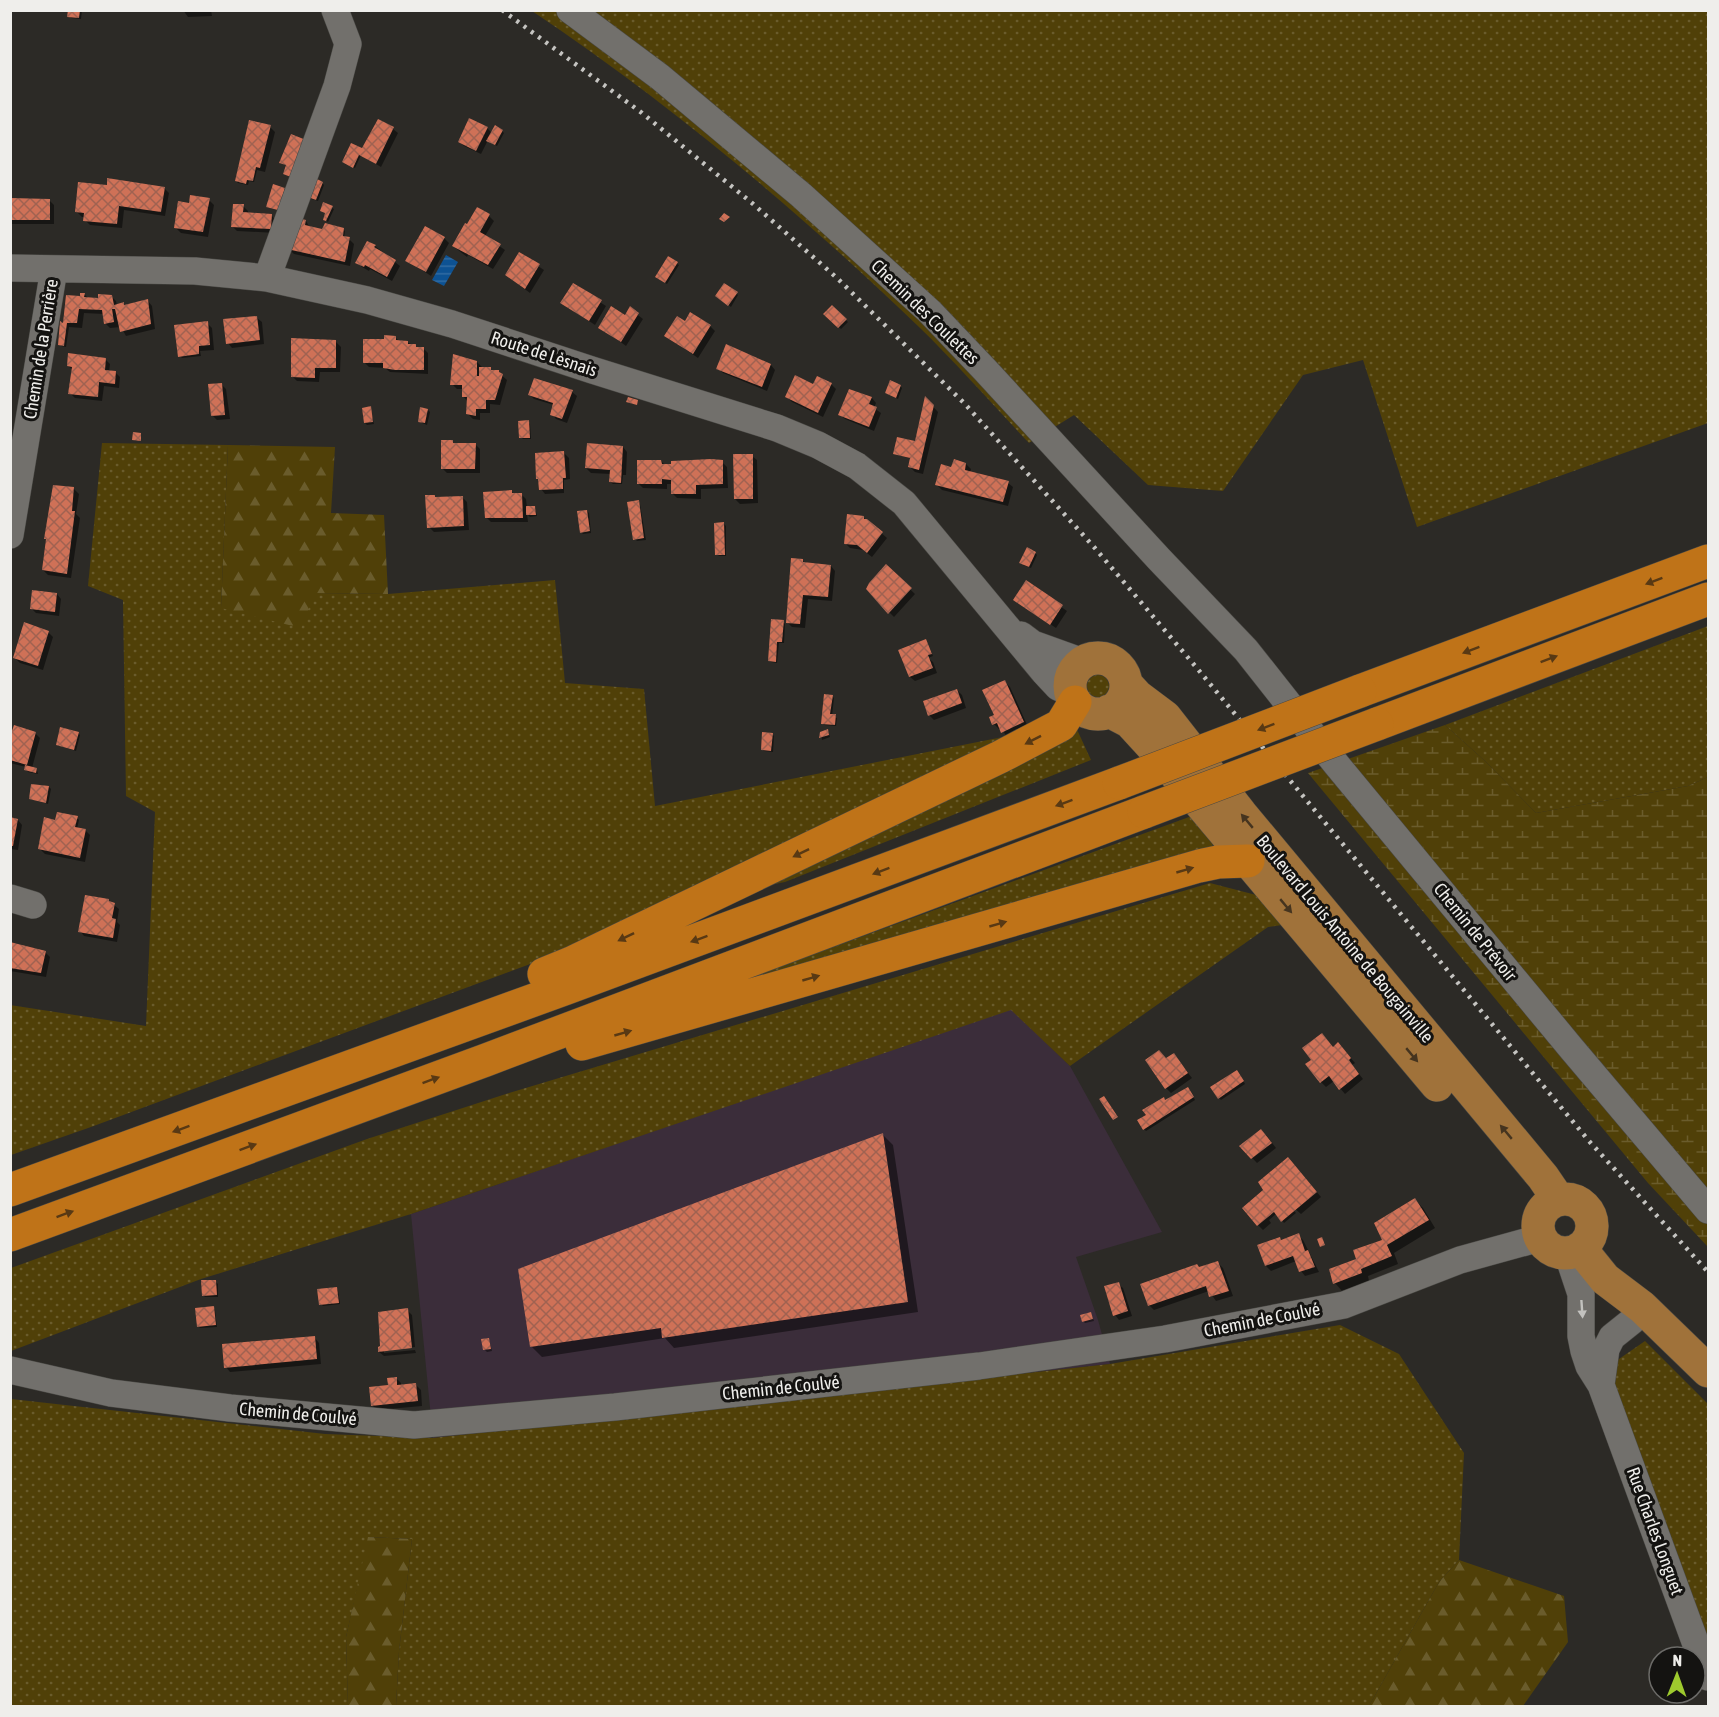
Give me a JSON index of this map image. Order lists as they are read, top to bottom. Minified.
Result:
{"streets":{"main road":["Boulevard Louis Antoine de Bougainville"],"street":["Chemin des Coulettes","Chemin de la Perrière","Route de Lèsnais","Chemin de Prévoir","Chemin de Coulvé","Rue Charles Longuet"]},"crossings":[["Chemin des Coulettes","Chemin de Prévoir"],["Chemin de la Perrière","Route de Lèsnais"],["Route de Lèsnais","Boulevard Louis Antoine de Bougainville"],["Boulevard Louis Antoine de Bougainville","Chemin de Coulvé"],["Boulevard Louis Antoine de Bougainville","Rue Charles Longuet"],["Chemin de Coulvé","Rue Charles Longuet"]],"north":"top"}
